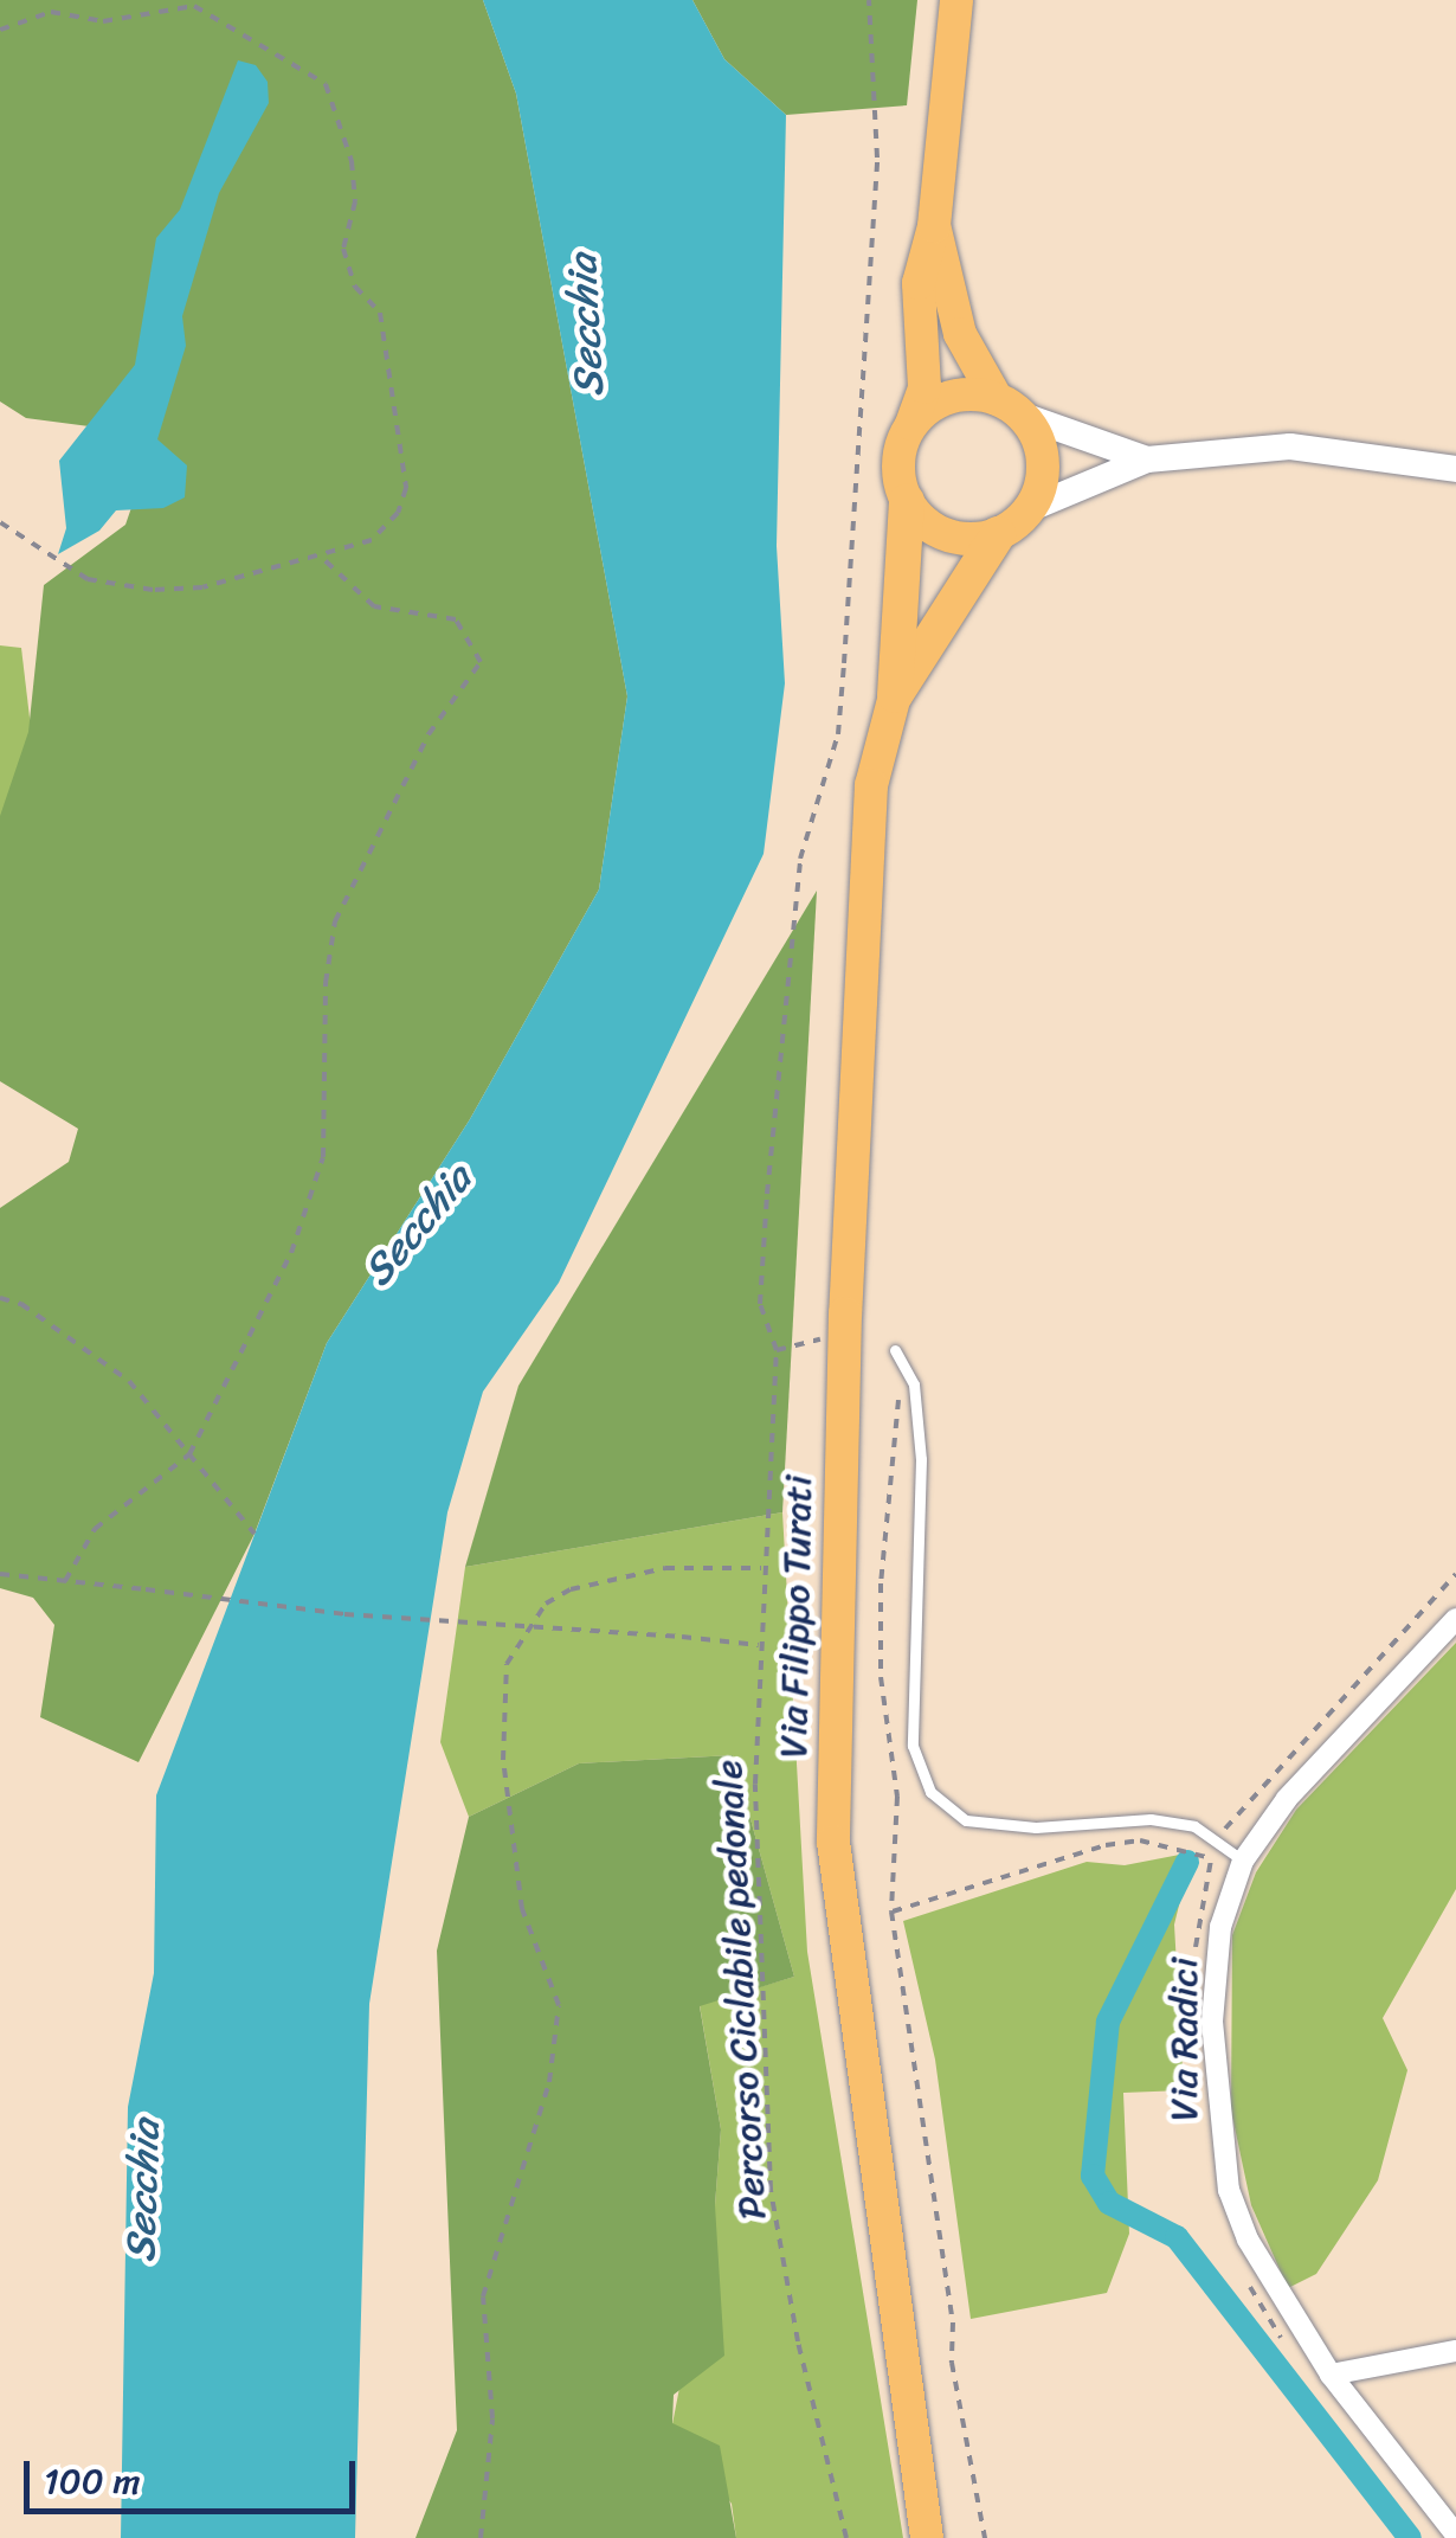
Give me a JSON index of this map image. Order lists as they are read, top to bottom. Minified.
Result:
{"streets":{"main road":["Via Filippo Turati"],"street":["Via Radici"],"path":["Percorso Ciclabile pedonale"]},"water":["Secchia"],"scale_bar":"100 m"}
